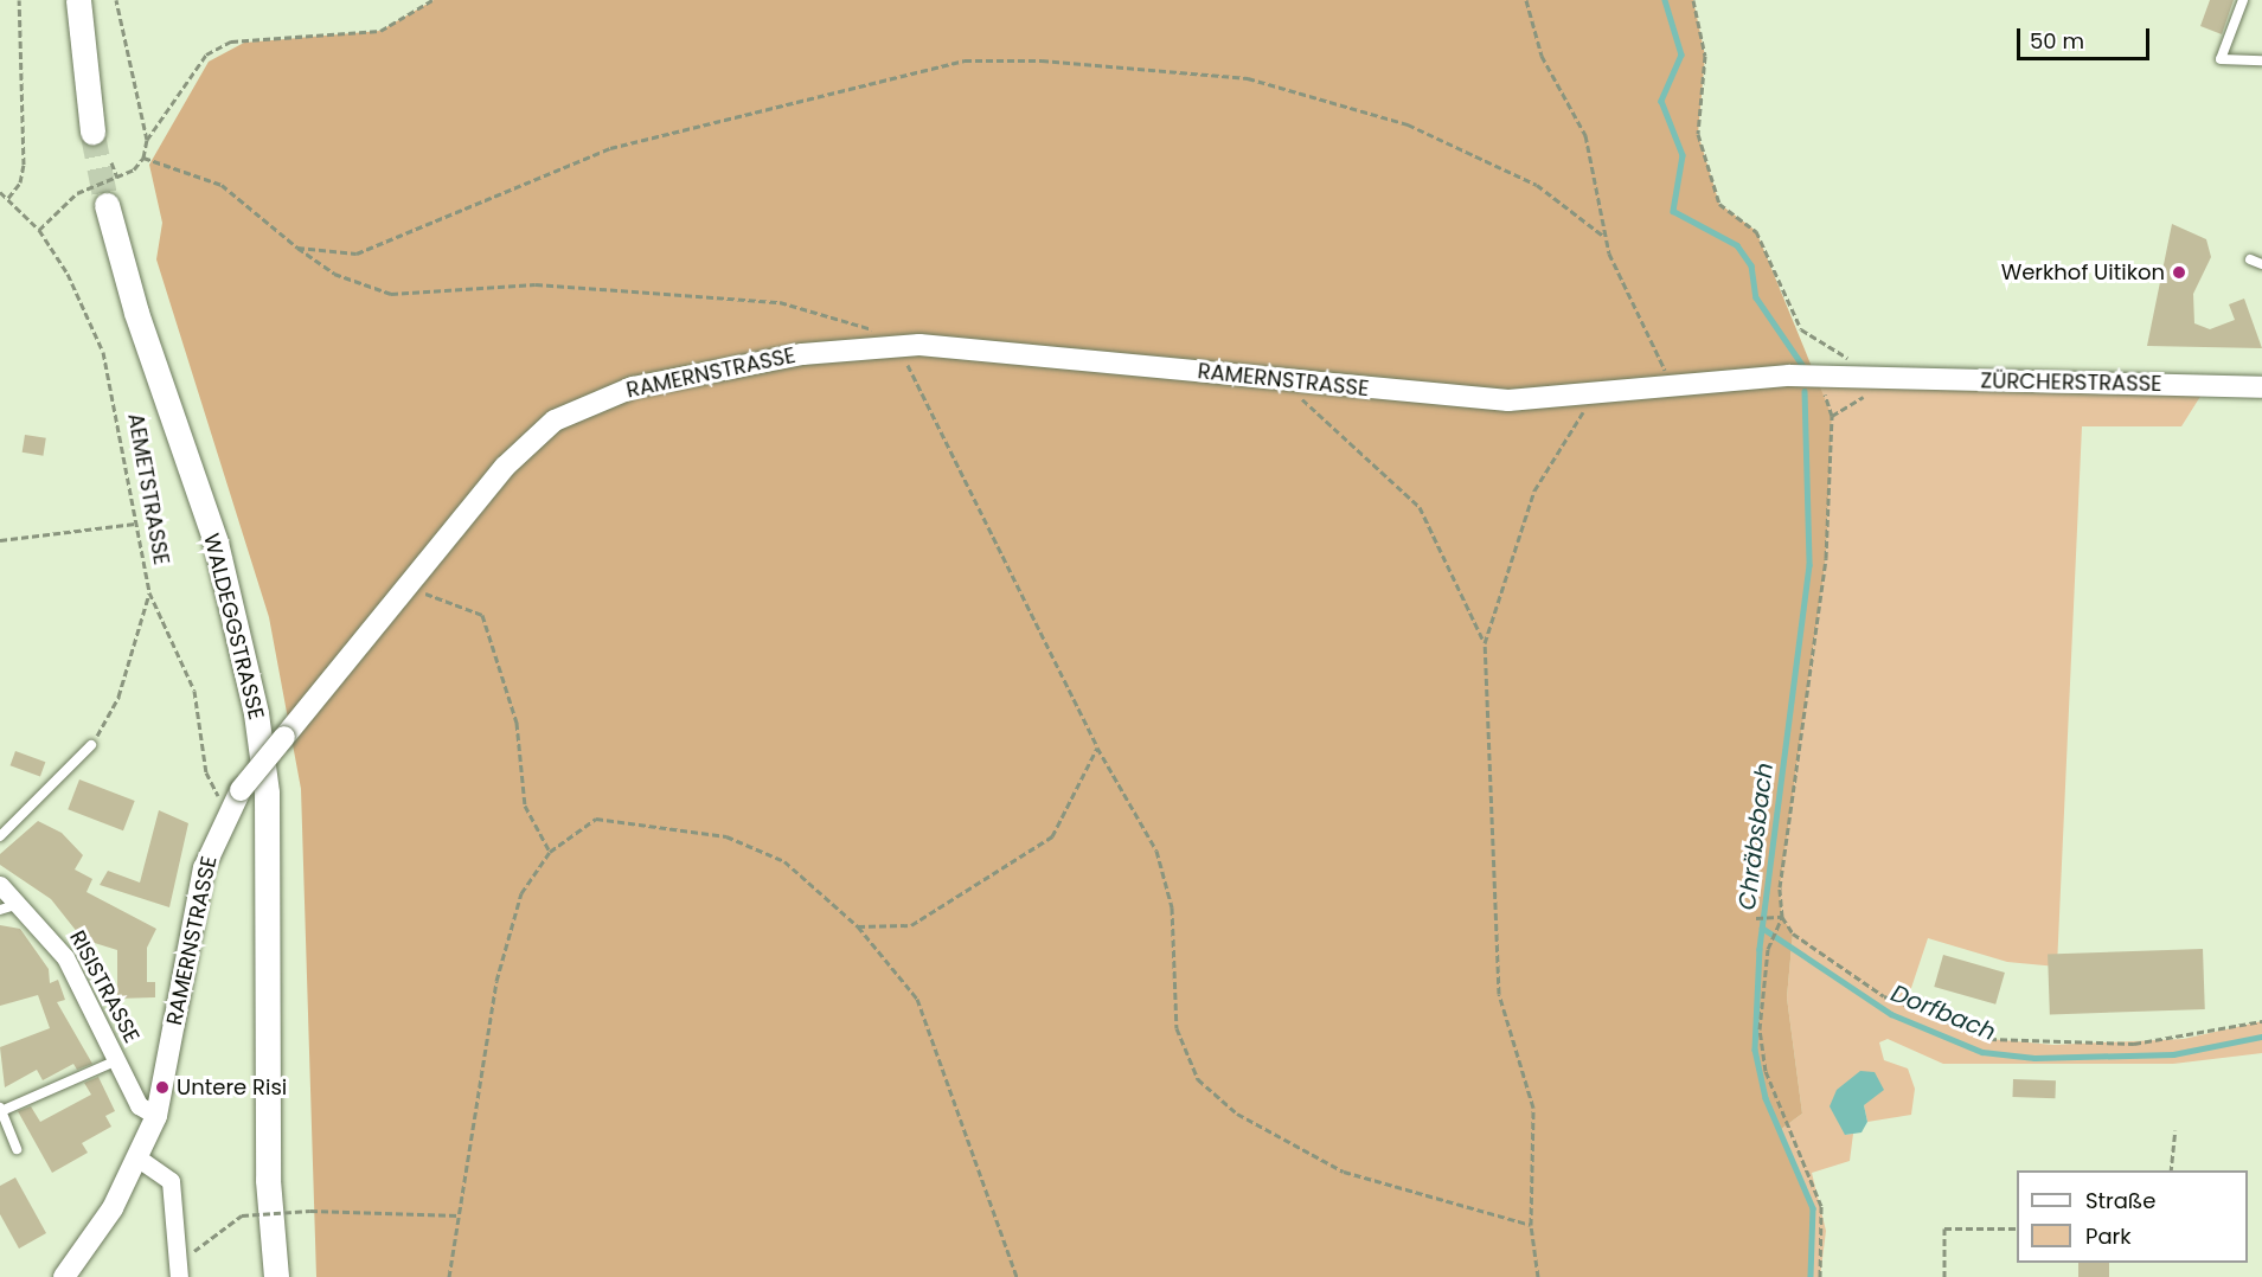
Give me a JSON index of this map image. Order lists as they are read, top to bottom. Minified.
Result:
{"streets":{"main road":["WALDEGGSTRASSE"],"street":["RAMERNSTRASSE","ZÜRCHERSTRASSE","RISISTRASSE"],"path":["AEMETSTRASSE"]},"crossings":[["RAMERNSTRASSE","ZÜRCHERSTRASSE"],["RAMERNSTRASSE","AEMETSTRASSE"],["RAMERNSTRASSE","RISISTRASSE"]],"water":["Chräbsbach","Dorfbach"],"places":["Werkhof Uitikon","Untere Risi"],"legend":["Straße","Park"],"scale_bar":"50 m"}
